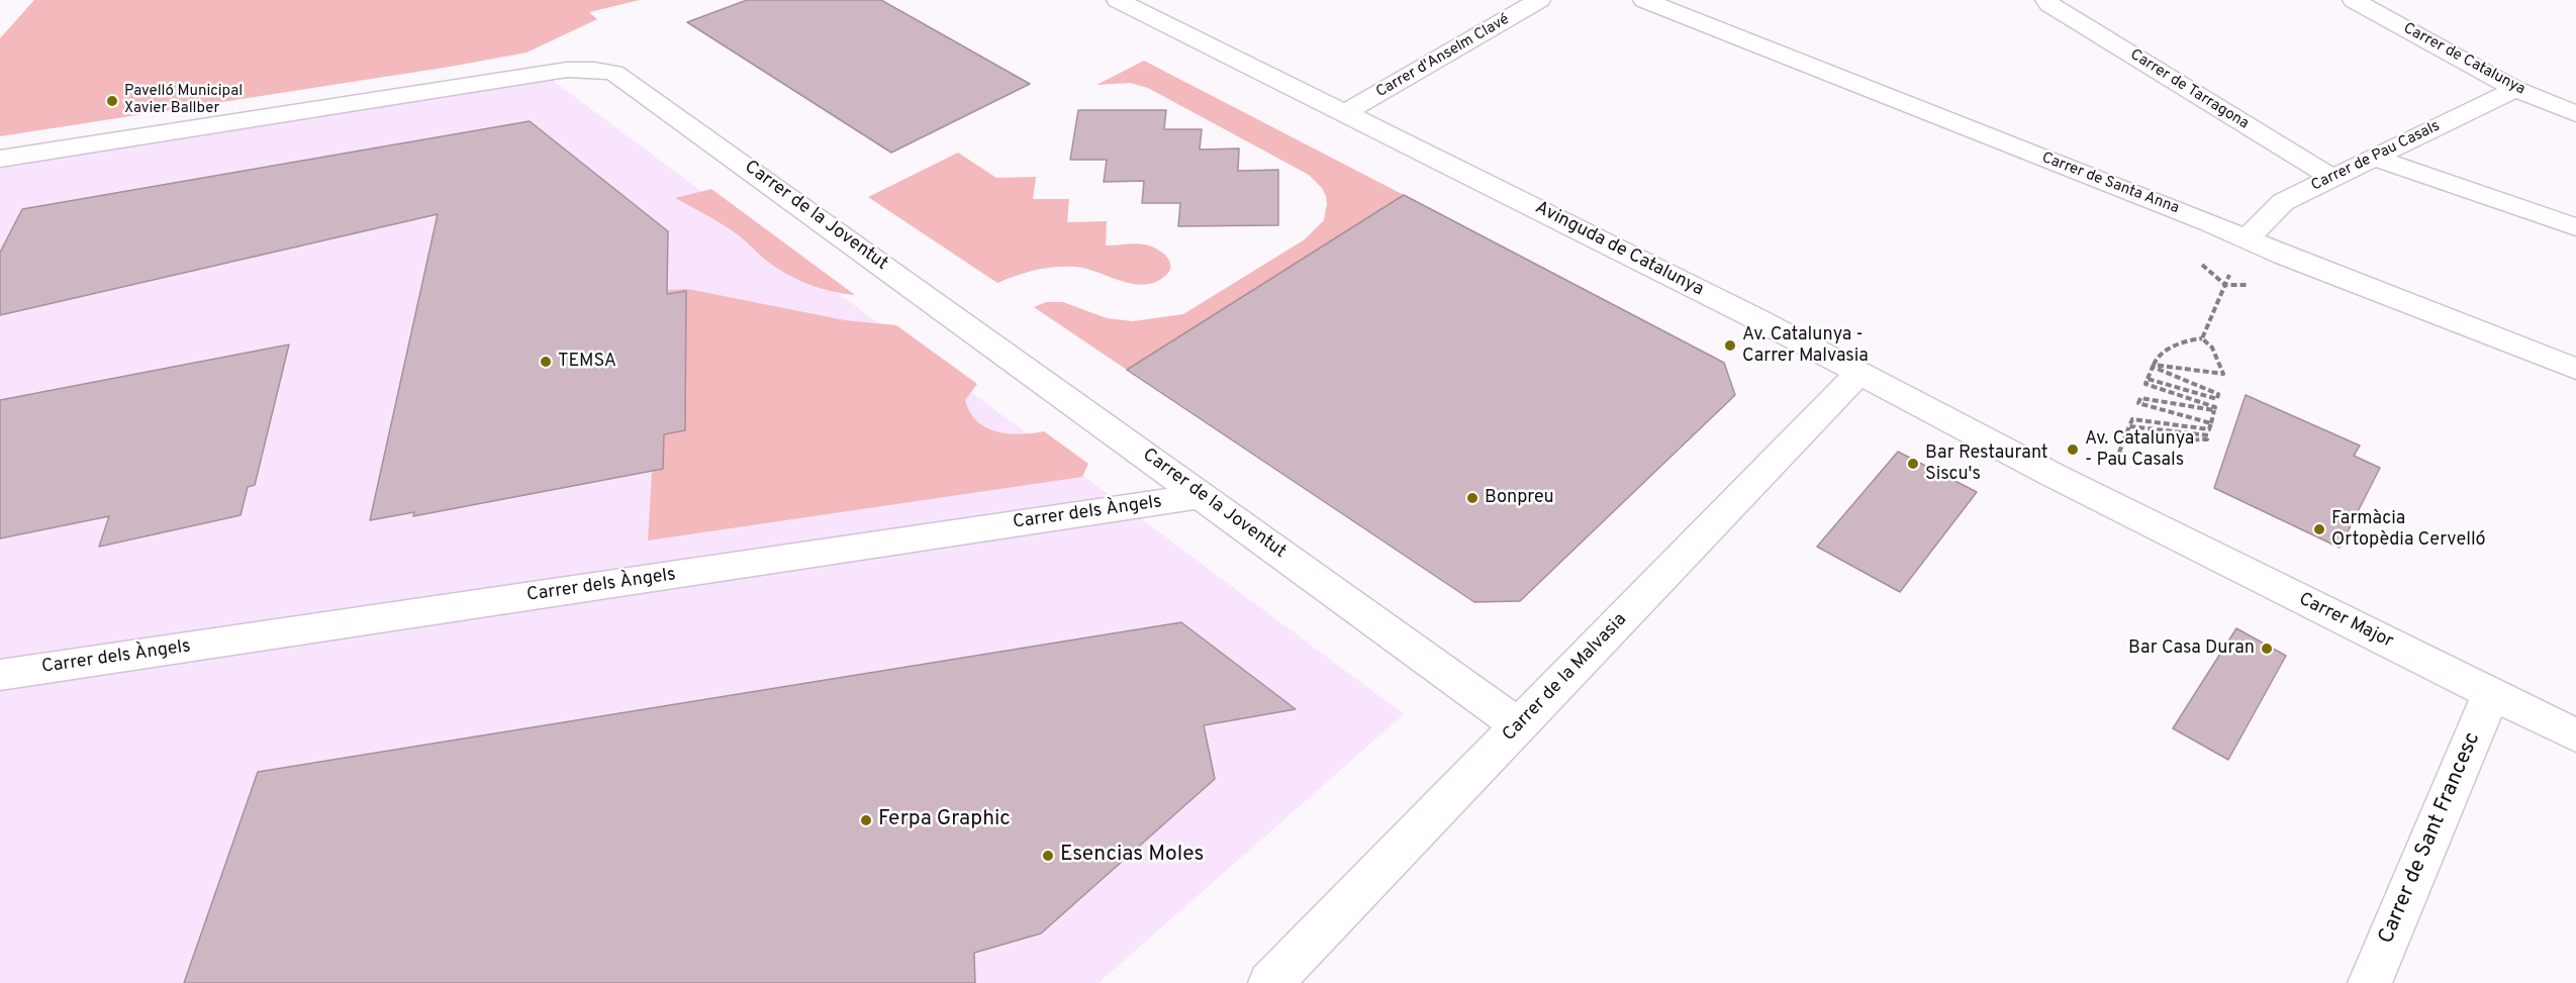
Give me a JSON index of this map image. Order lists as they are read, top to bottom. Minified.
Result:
{"streets":{"street":["Carrer d'Anselm Clavé","Carrer de Catalunya","Carrer de Tarragona","Carrer de Pau Casals","Carrer de Santa Anna","Carrer de la Joventut","Avinguda de Catalunya","Carrer dels Àngels","Carrer Major","Carrer de la Malvasia","Carrer de Sant Francesc"]},"crossings":[["Carrer d'Anselm Clavé","Avinguda de Catalunya"],["Carrer de Catalunya","Carrer de Pau Casals"],["Carrer de Tarragona","Carrer de Pau Casals"],["Carrer de Pau Casals","Carrer de Santa Anna"],["Carrer de la Joventut","Carrer dels Àngels"],["Carrer de la Joventut","Carrer de la Malvasia"],["Avinguda de Catalunya","Carrer Major"],["Avinguda de Catalunya","Carrer de la Malvasia"],["Carrer Major","Carrer de Sant Francesc"]],"places":["Pavelló Municipal Xavier Ballber","Av. Catalunya - Carrer Malvasia","TEMSA","Av. Catalunya - Pau Casals","Bar Restaurant Siscu's","Bonpreu","Farmàcia Ortopèdia Cervelló","Bar Casa Duran","Ferpa Graphic","Esencias Moles"]}
